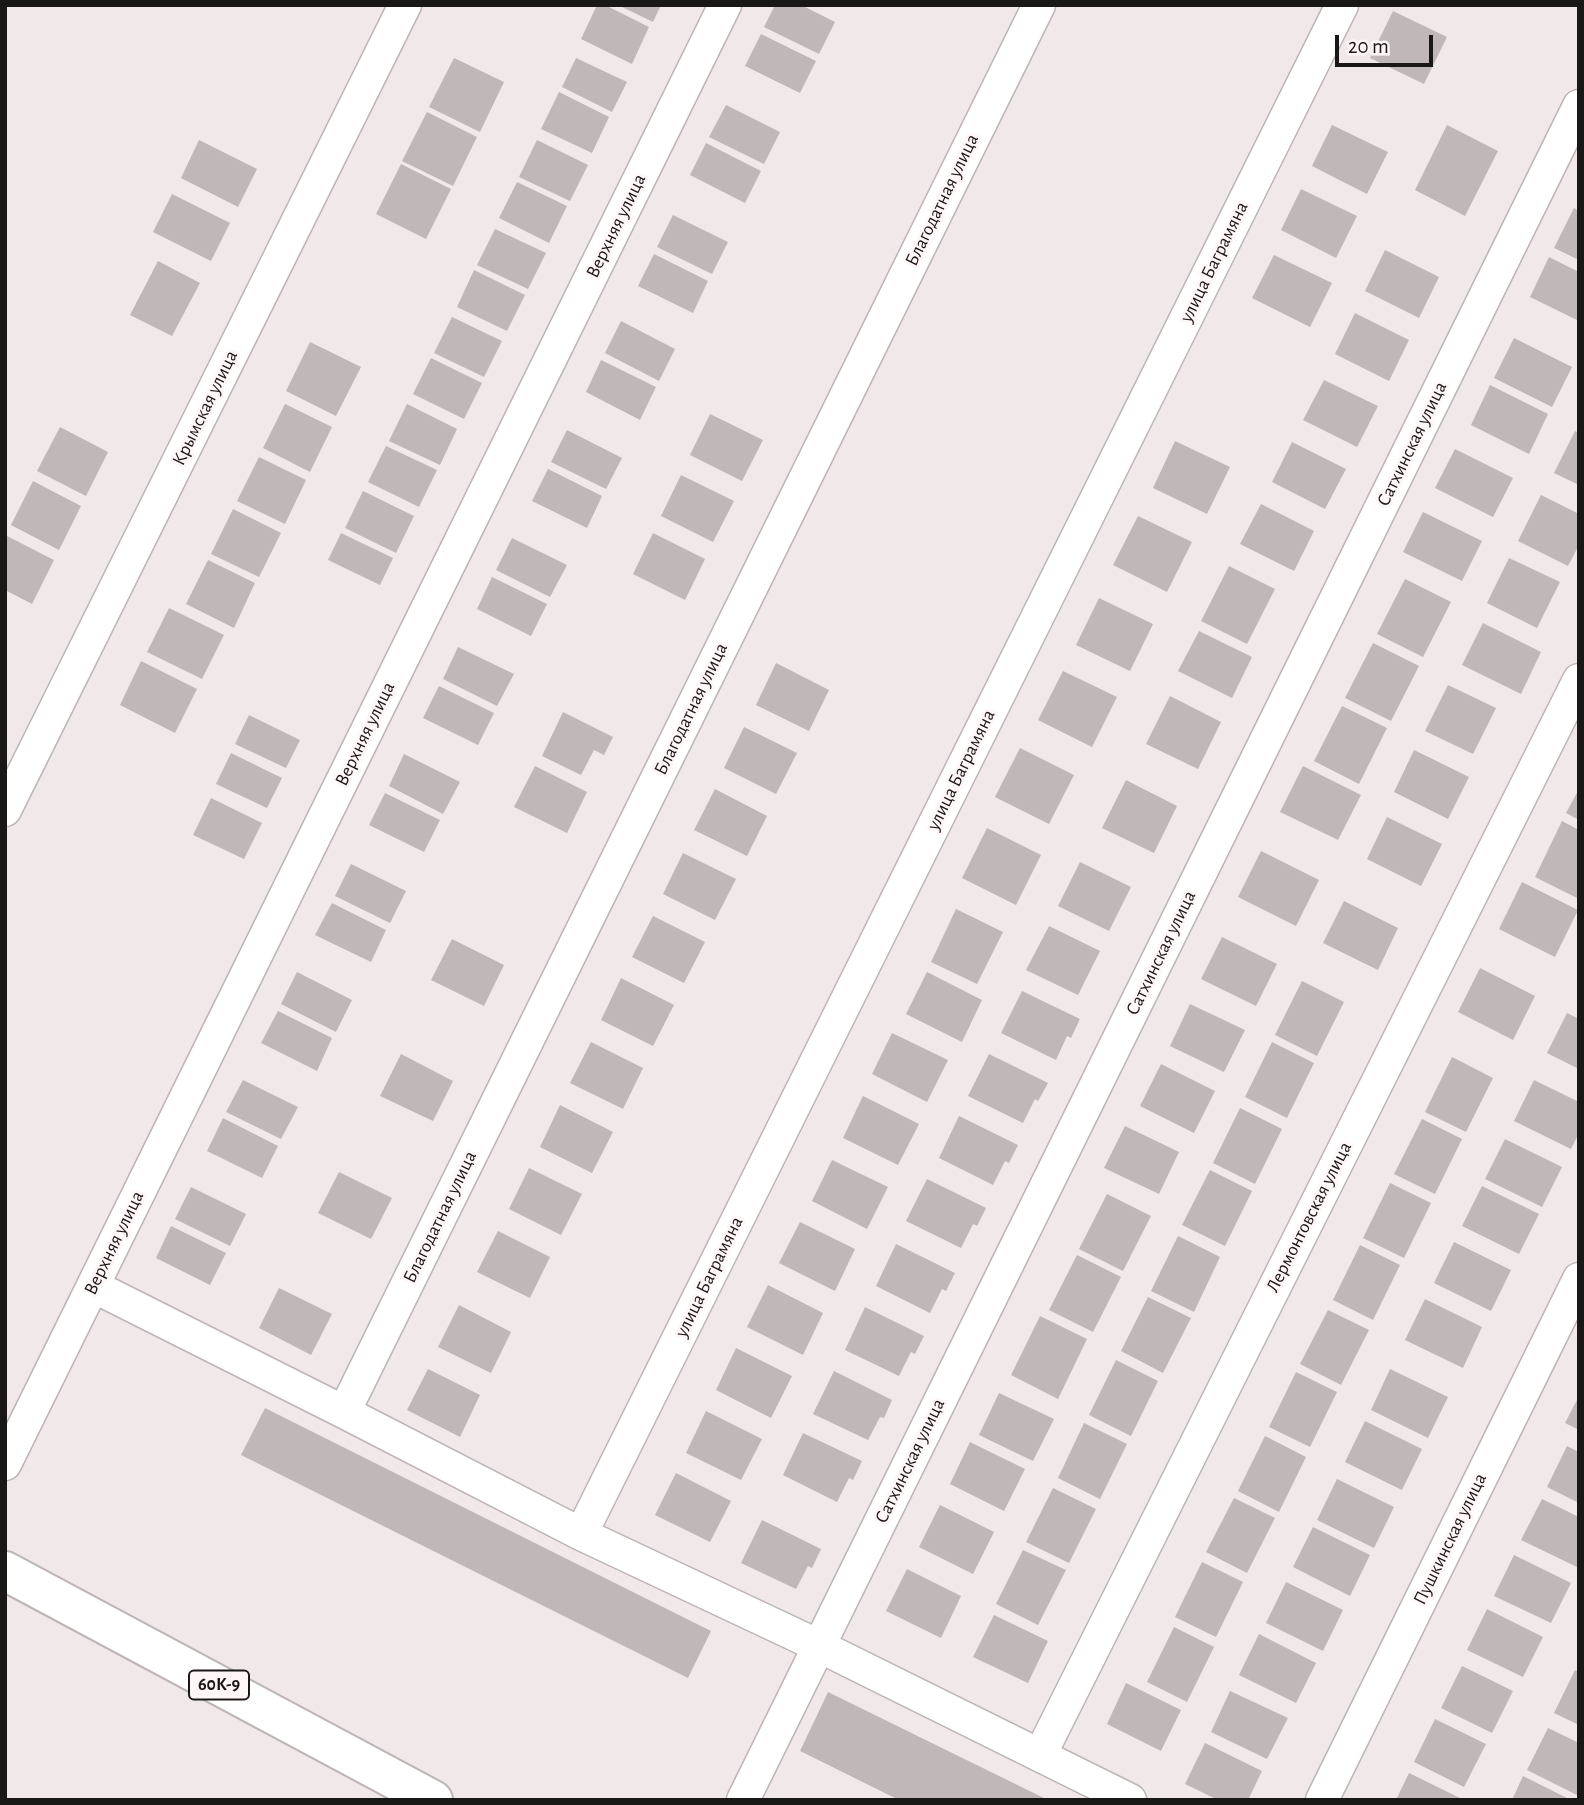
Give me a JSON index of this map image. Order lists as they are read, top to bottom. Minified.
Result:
{"streets":{"main road":["60К-9"],"street":["Благодатная улица","Верхняя улица","улица Баграмяна","Крымская улица","Сатхинская улица","Лермонтовская улица","Пушкинская улица"]},"scale_bar":"20 m"}
